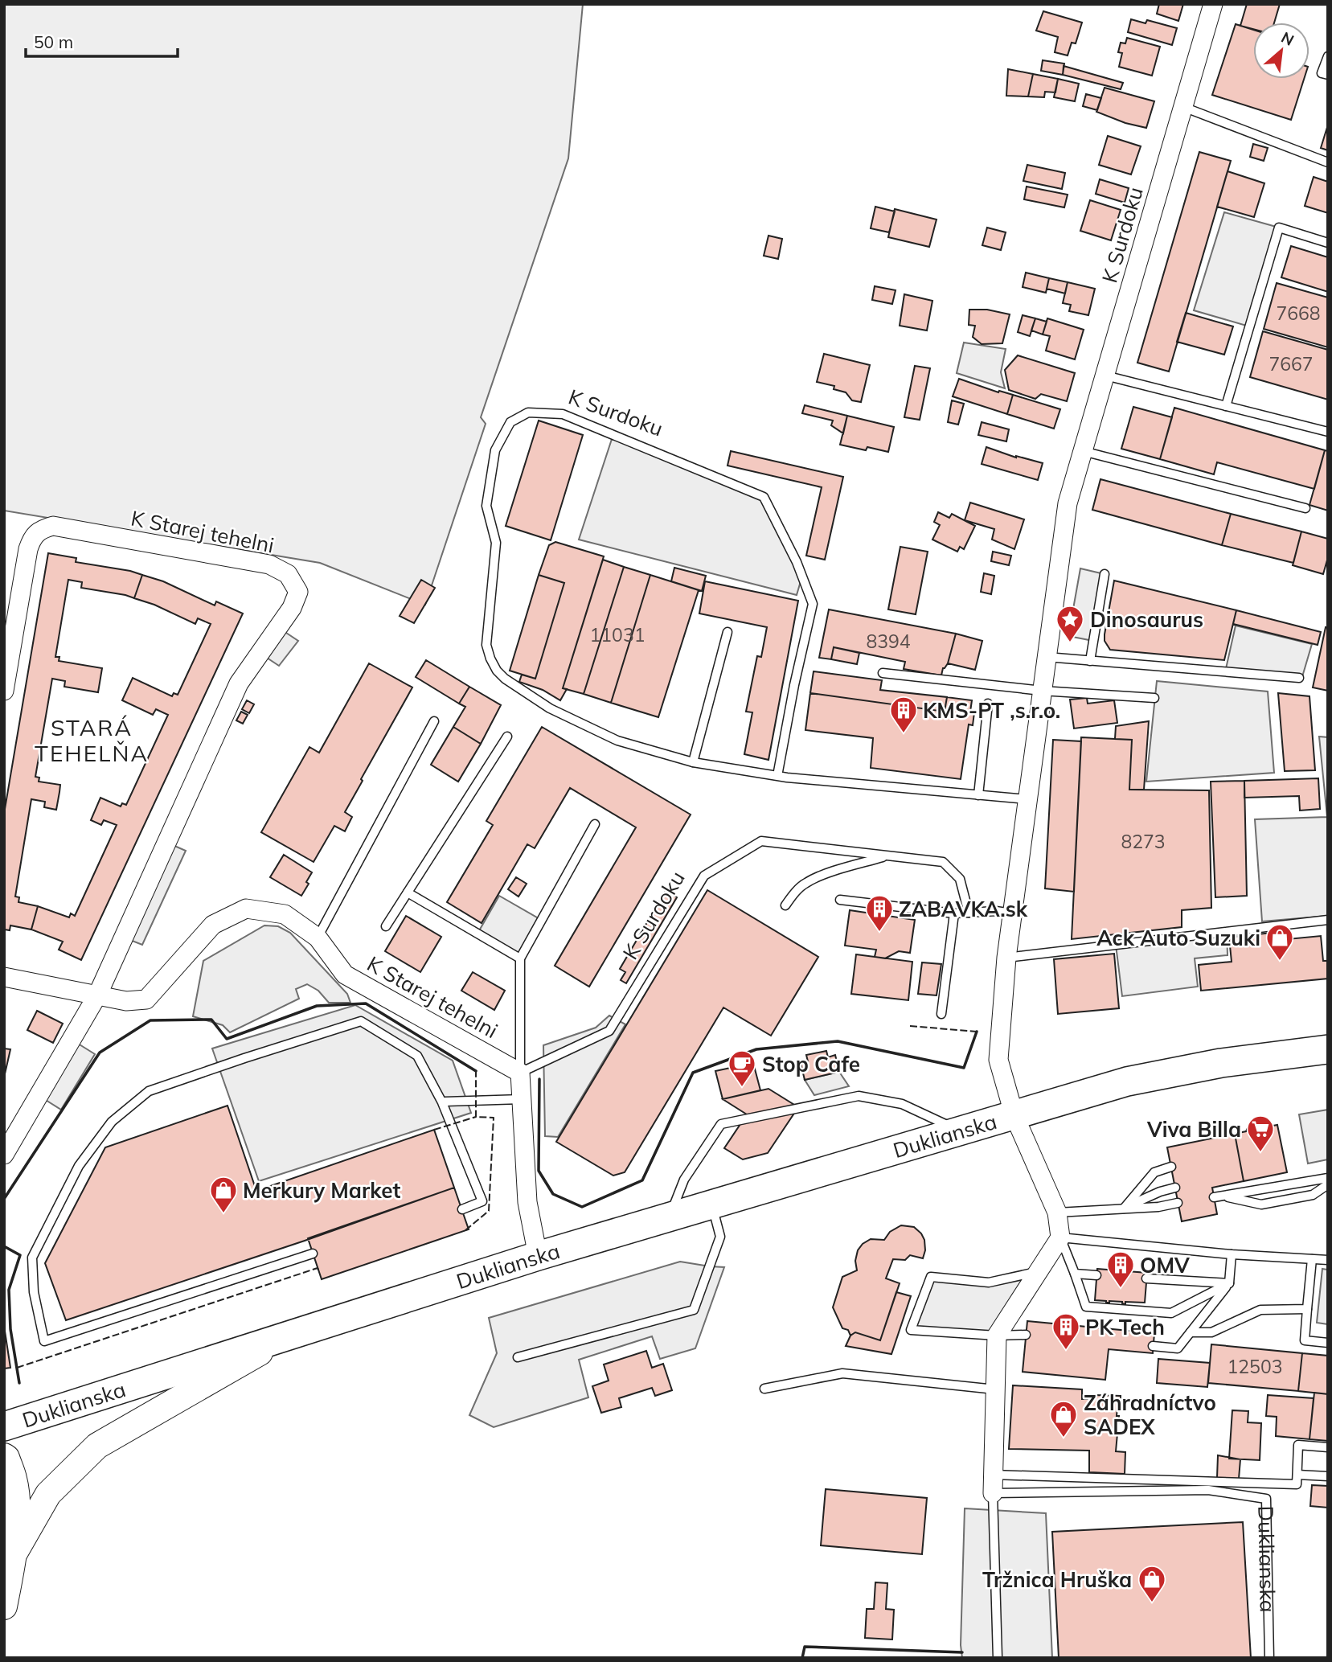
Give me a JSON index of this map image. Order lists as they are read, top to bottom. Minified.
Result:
{"streets":{"main road":["Duklianska"],"street":["K Surdoku","K Starej tehelni"]},"crossings":[["K Surdoku","K Starej tehelni"],["K Surdoku","Duklianska"]],"districts":["STARÁ TEHELŇA"],"places":{"place":["Dinosaurus"],"building":["KMS-PT ,s.r.o.","ZABAVKA.sk","OMV","PK Tech"],"shop":["Ack Auto Suzuki","Merkury Market","Záhradníctvo SADEX","Tržnica Hruška"],"cafe":["Stop Cafe"],"supermarket":["Viva Billa"]},"house_numbers":["7668","7667","11031","8394","8273","12503"],"scale_bar":"50 m","north":"top right"}
